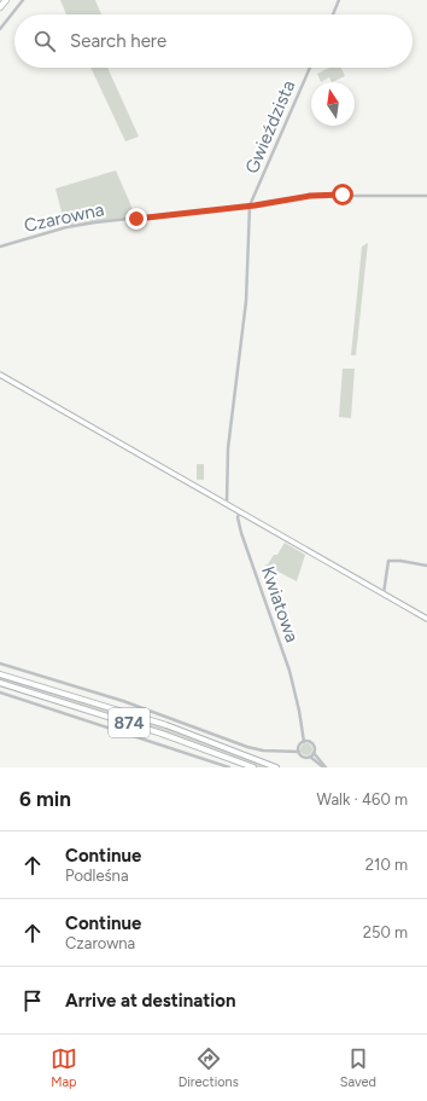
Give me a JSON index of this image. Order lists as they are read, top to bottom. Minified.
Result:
{"streets":{"main road":["874"],"street":["Gwieździsta","Czarowna","Kwiatowa"]},"crossings":[["Gwieździsta","Czarowna"]],"north":"top","page":{"search":"Search here","heading":["6 min","Walk · 460 m"],"list":[["Continue","Podleśna","210 m"],["Continue","Czarowna","250 m"],"Arrive at destination"],"nav":["Map","Directions","Saved"]}}
